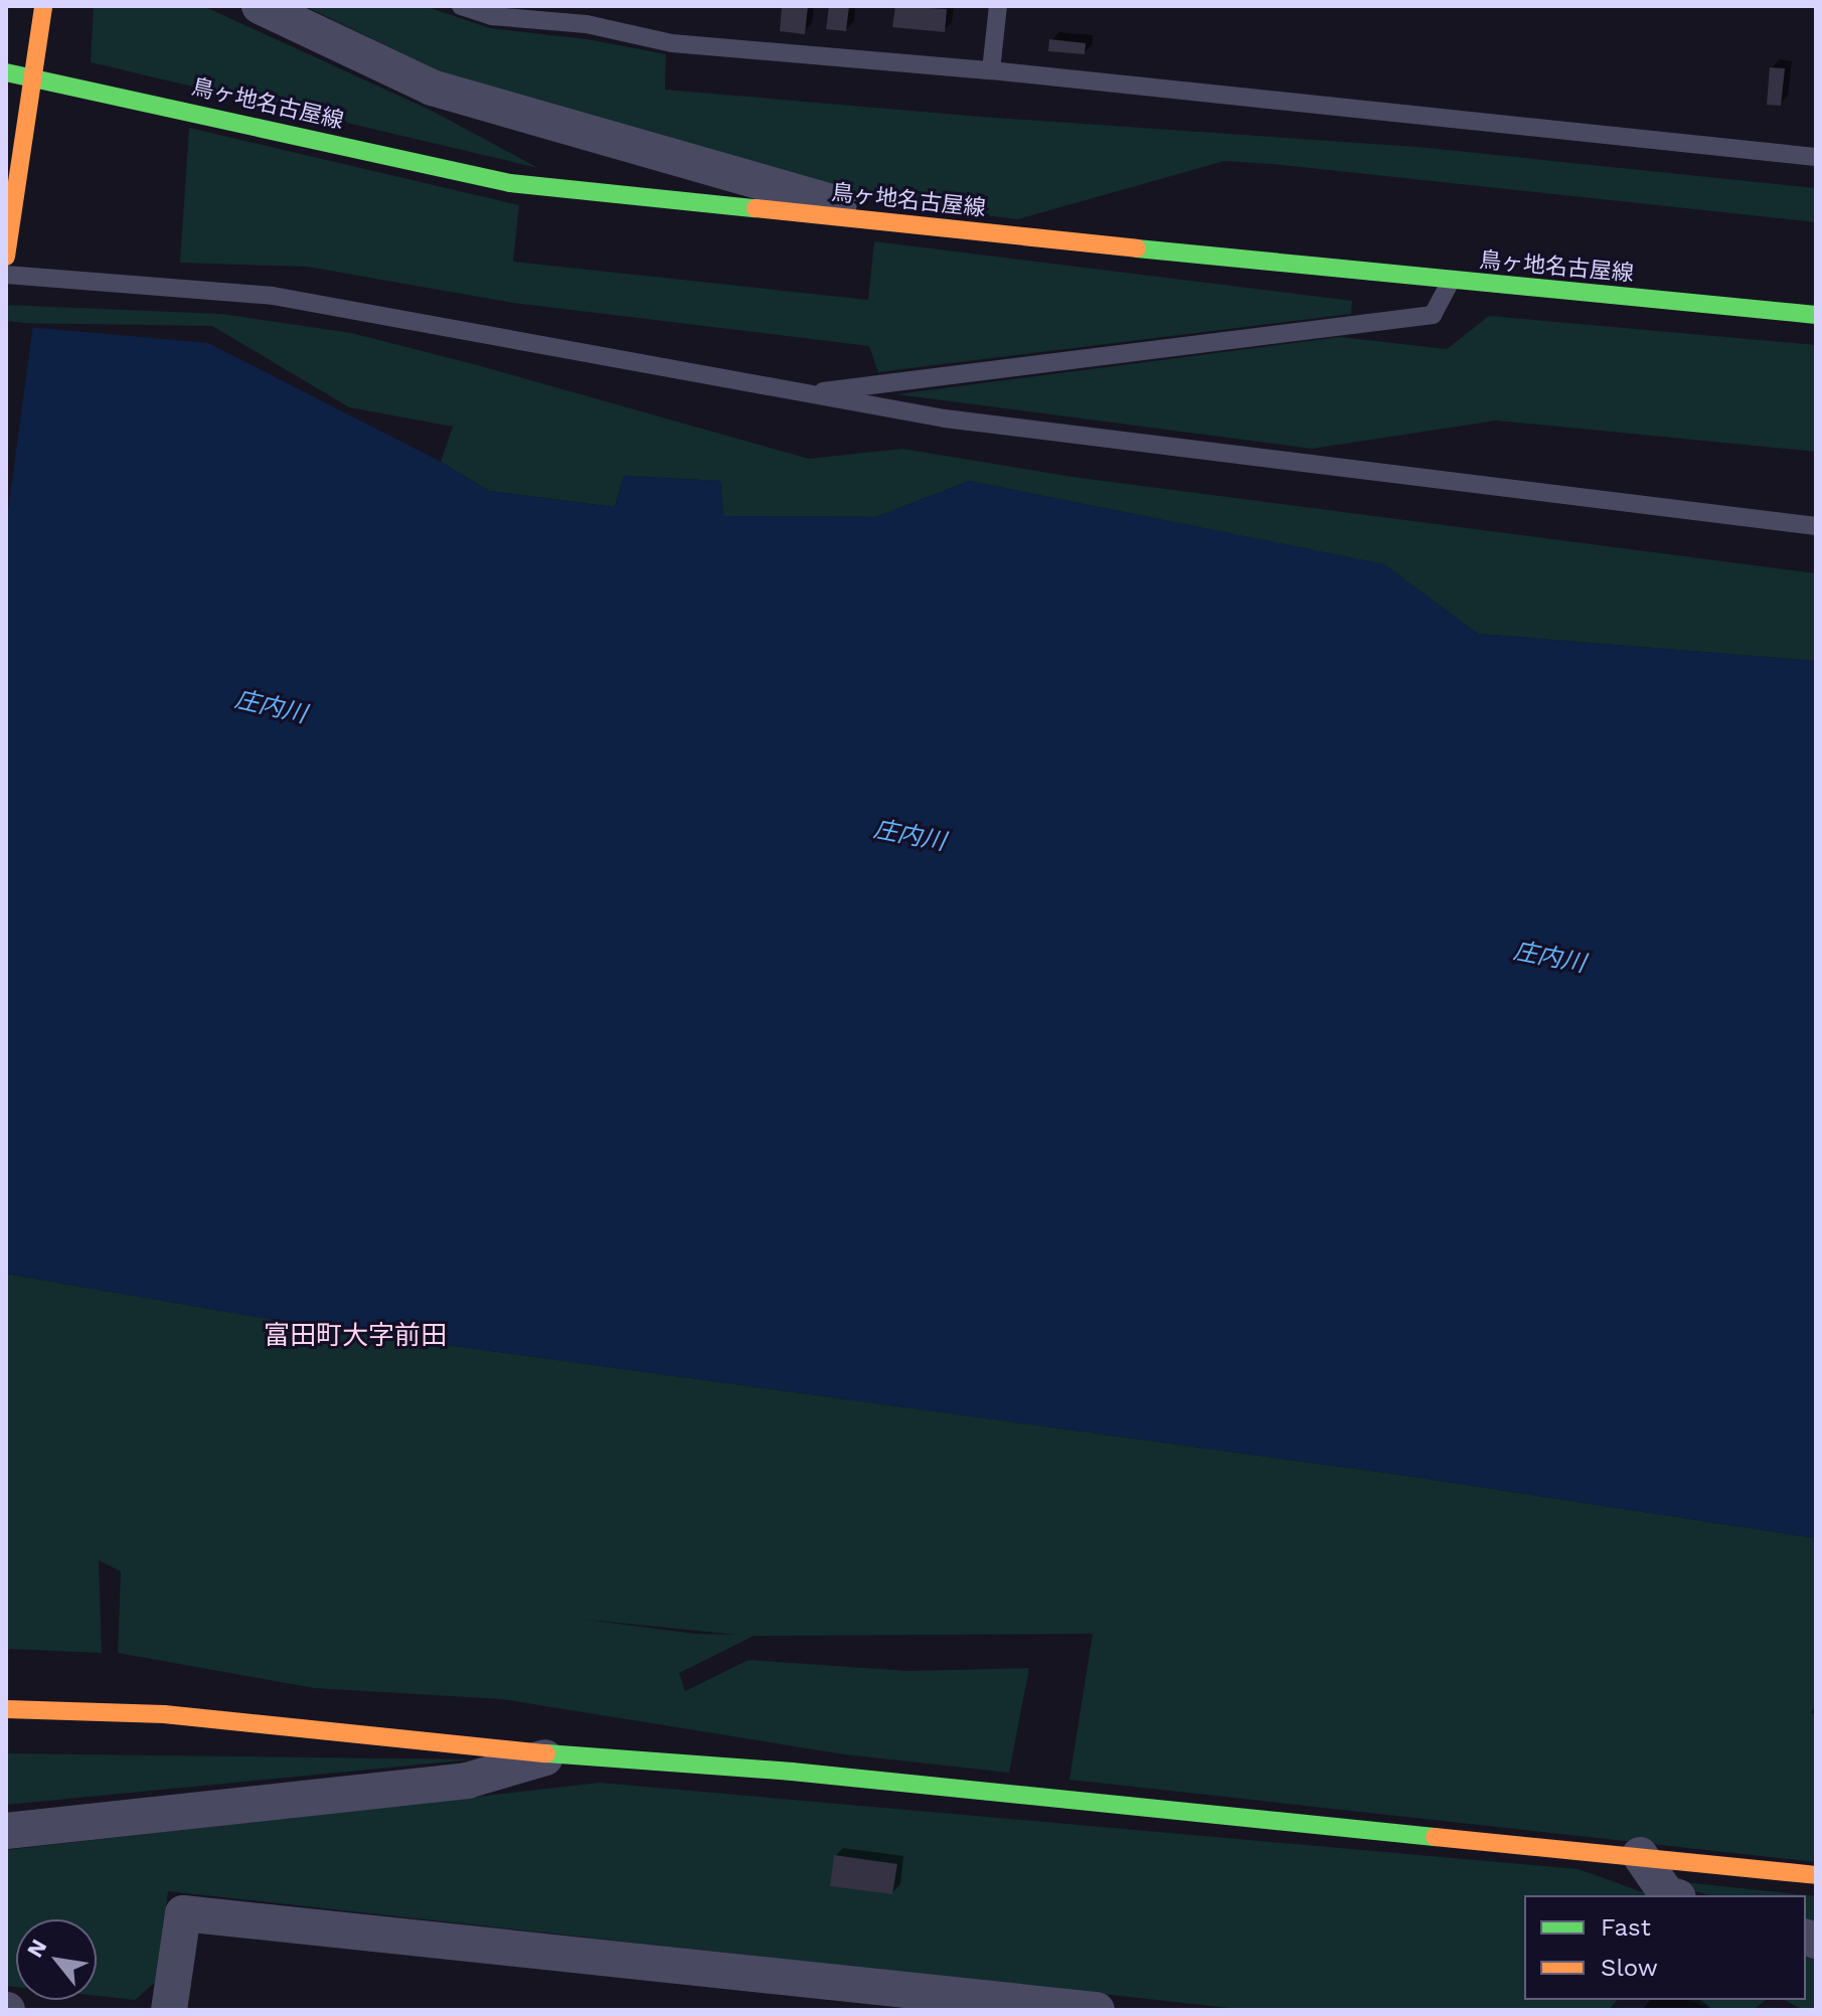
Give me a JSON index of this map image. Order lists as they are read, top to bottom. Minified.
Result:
{"streets":{"main road":["鳥ヶ地名古屋線"]},"districts":["富田町大字前田"],"water":["庄内川"],"legend":["Fast","Slow"],"north":"top left"}
